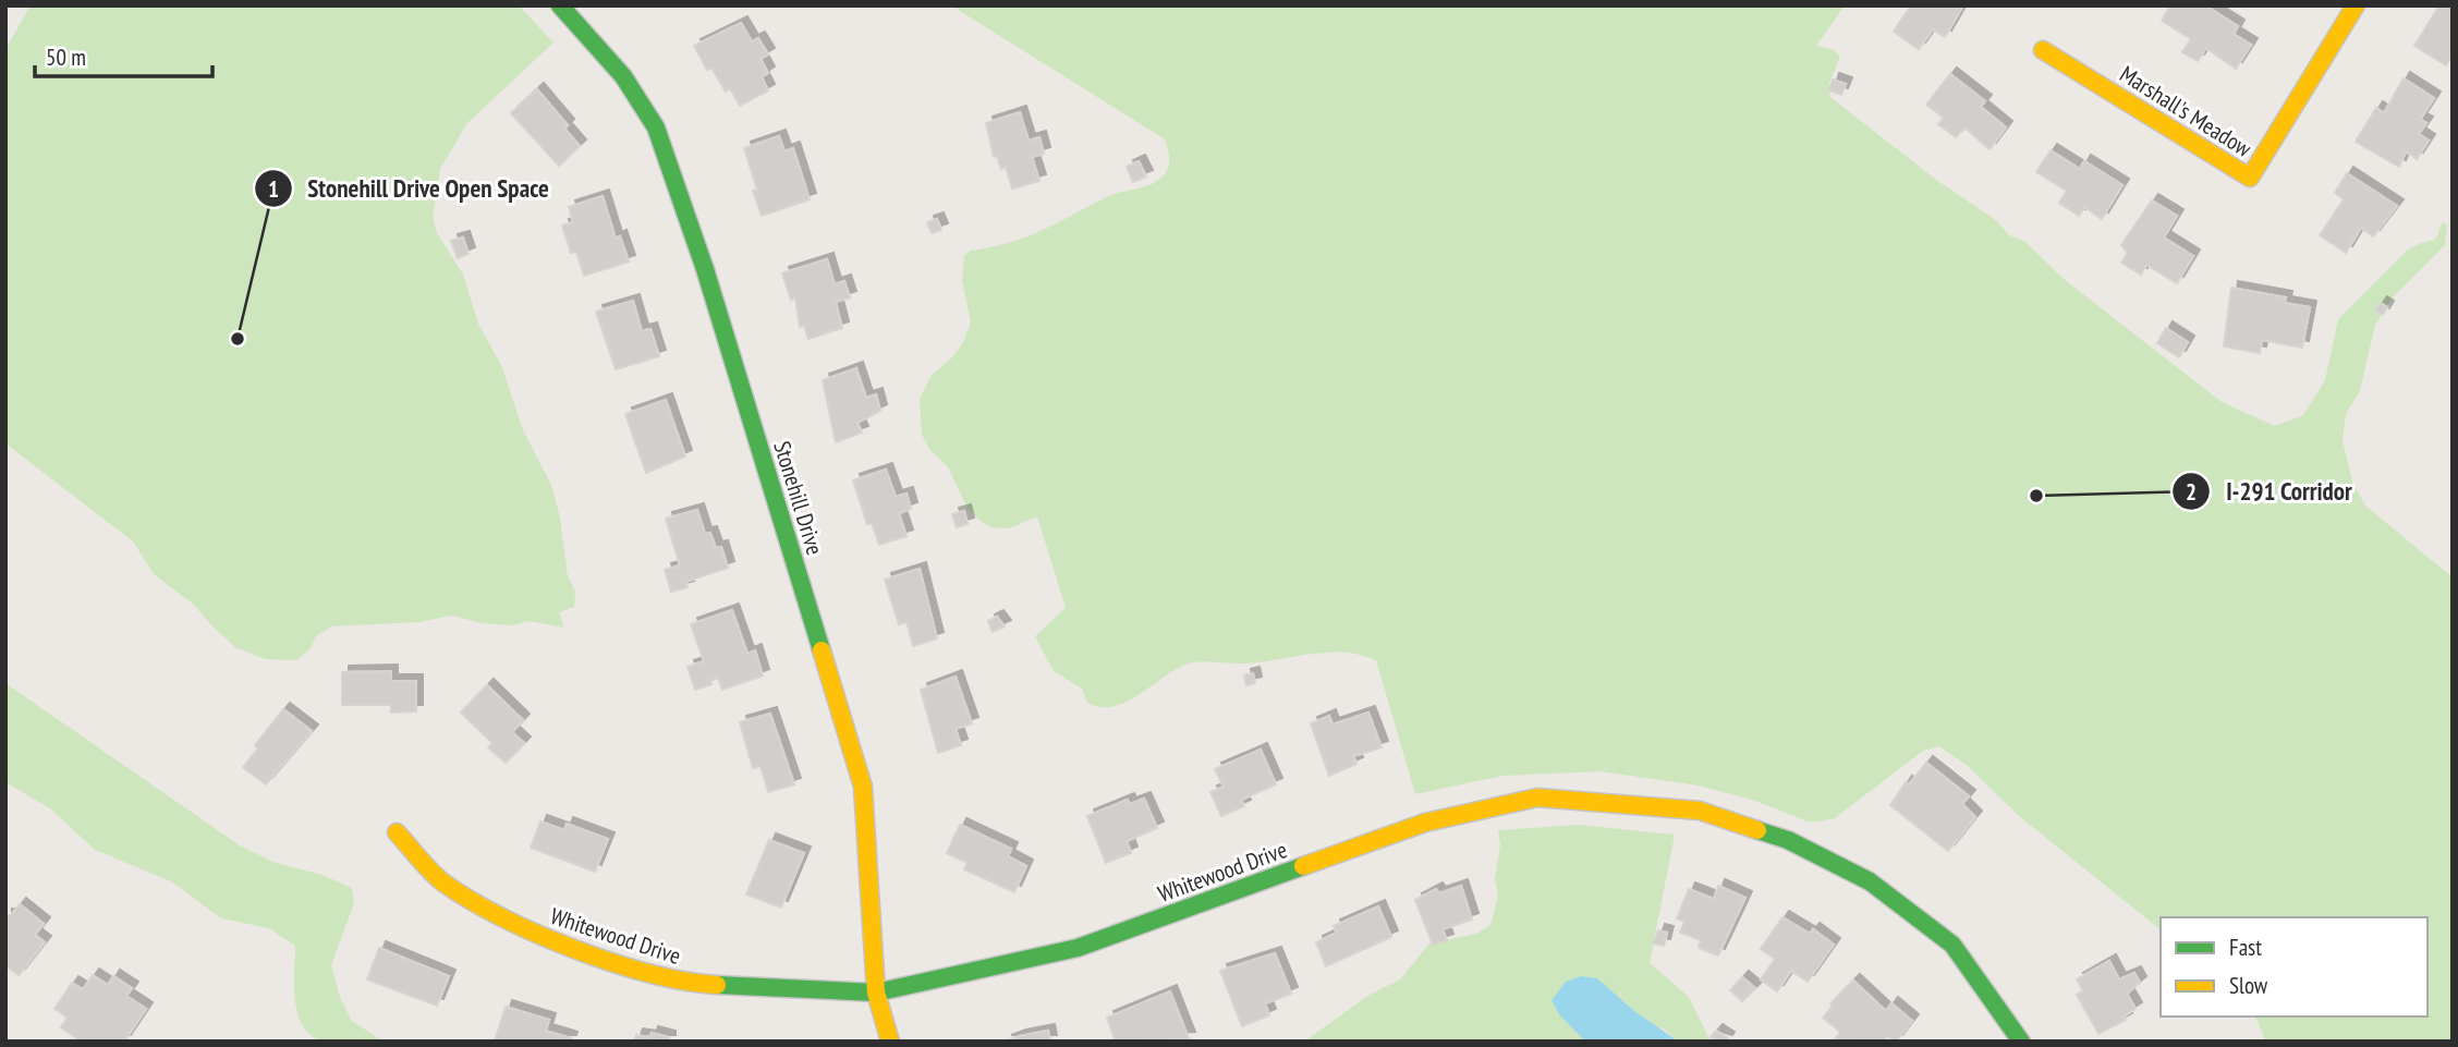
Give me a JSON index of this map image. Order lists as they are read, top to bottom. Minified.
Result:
{"streets":{"street":["Marshall's Meadow","Stonehill Drive","Whitewood Drive"]},"crossings":[["Stonehill Drive","Whitewood Drive"]],"places":["Stonehill Drive Open Space","I-291 Corridor"],"legend":["Fast","Slow"],"scale_bar":"50 m"}
